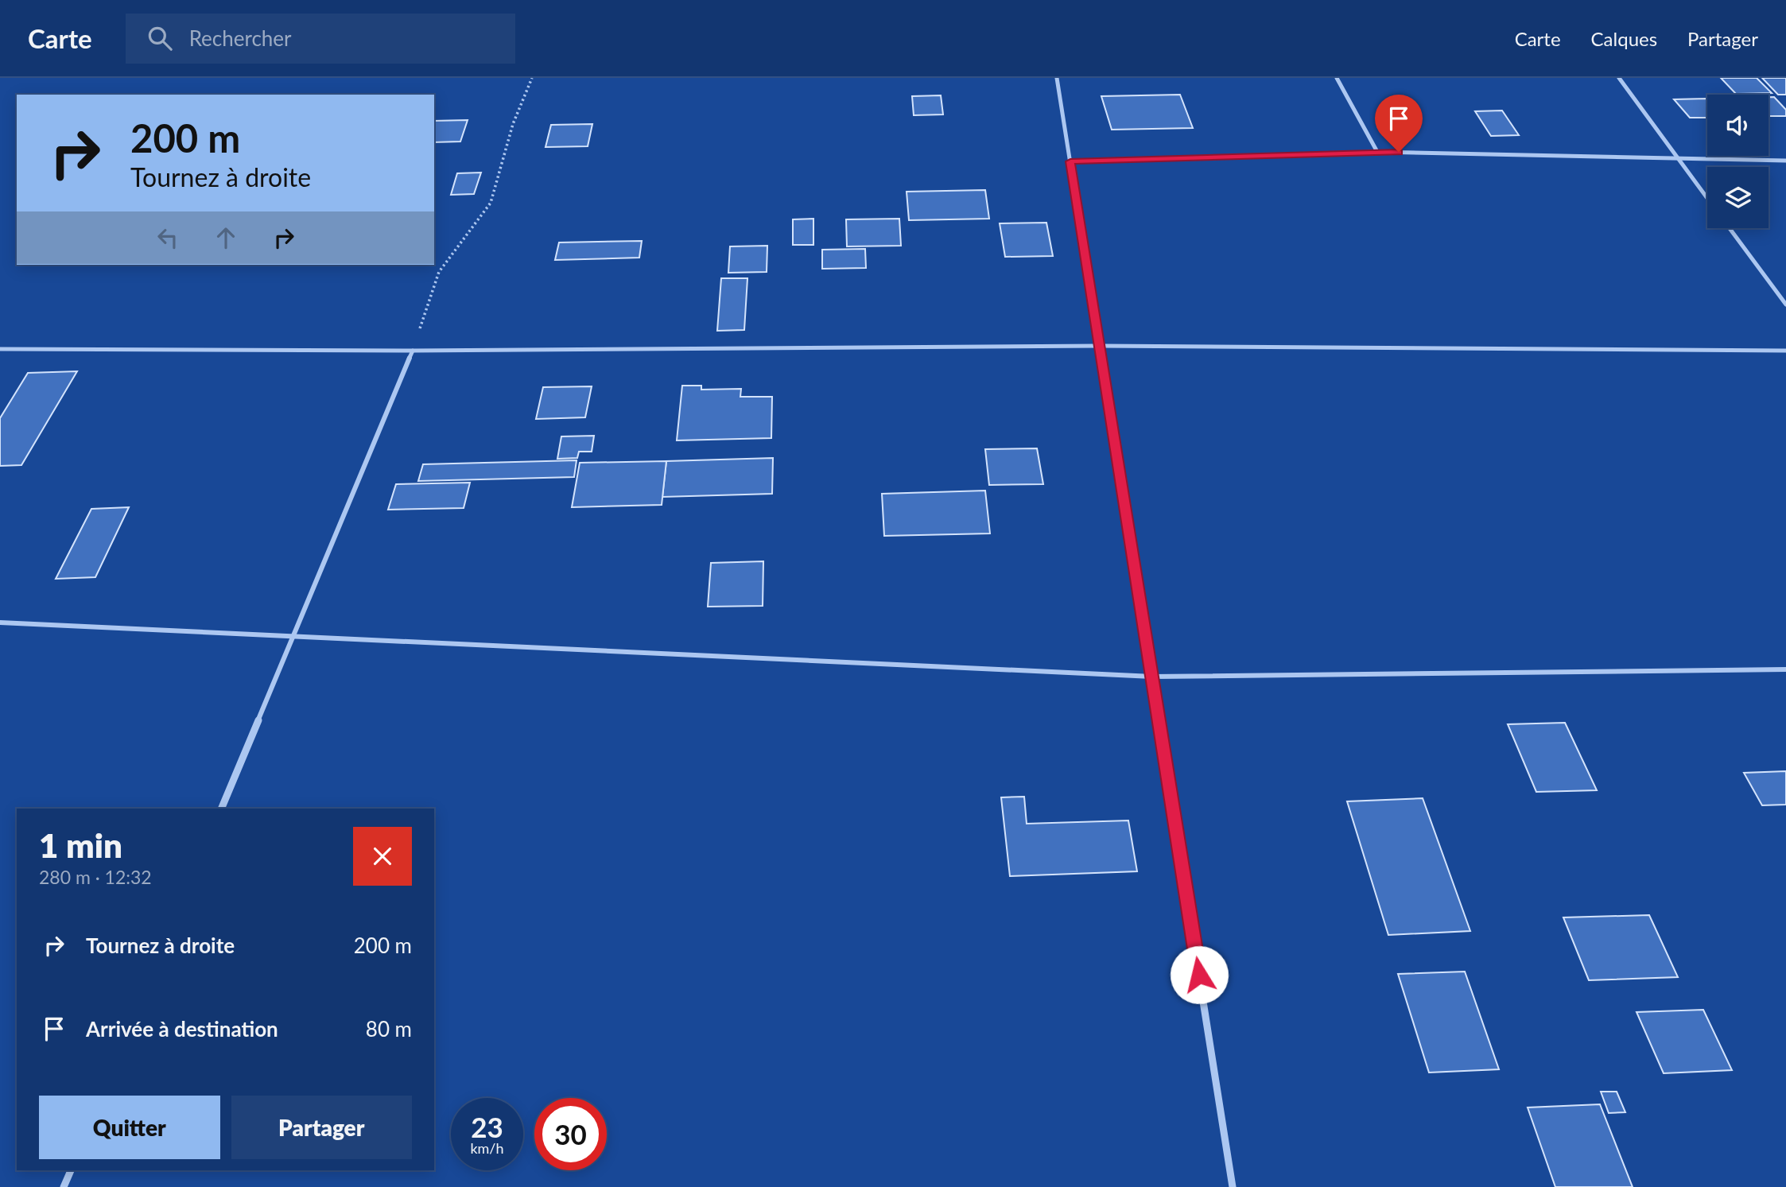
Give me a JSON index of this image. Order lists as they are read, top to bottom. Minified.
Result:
{"page":{"header":"Carte","search":"Rechercher","nav":["Carte","Calques","Partager"],"turn":["200 m","Tournez à droite"],"heading":["1 min","280 m · 12:32"],"list":[{"name":"Tournez à droite","value":"200 m"},{"name":"Arrivée à destination","value":"80 m"}],"buttons":["Quitter","Partager"],"speed":"23 km/h","limit":"30"}}
